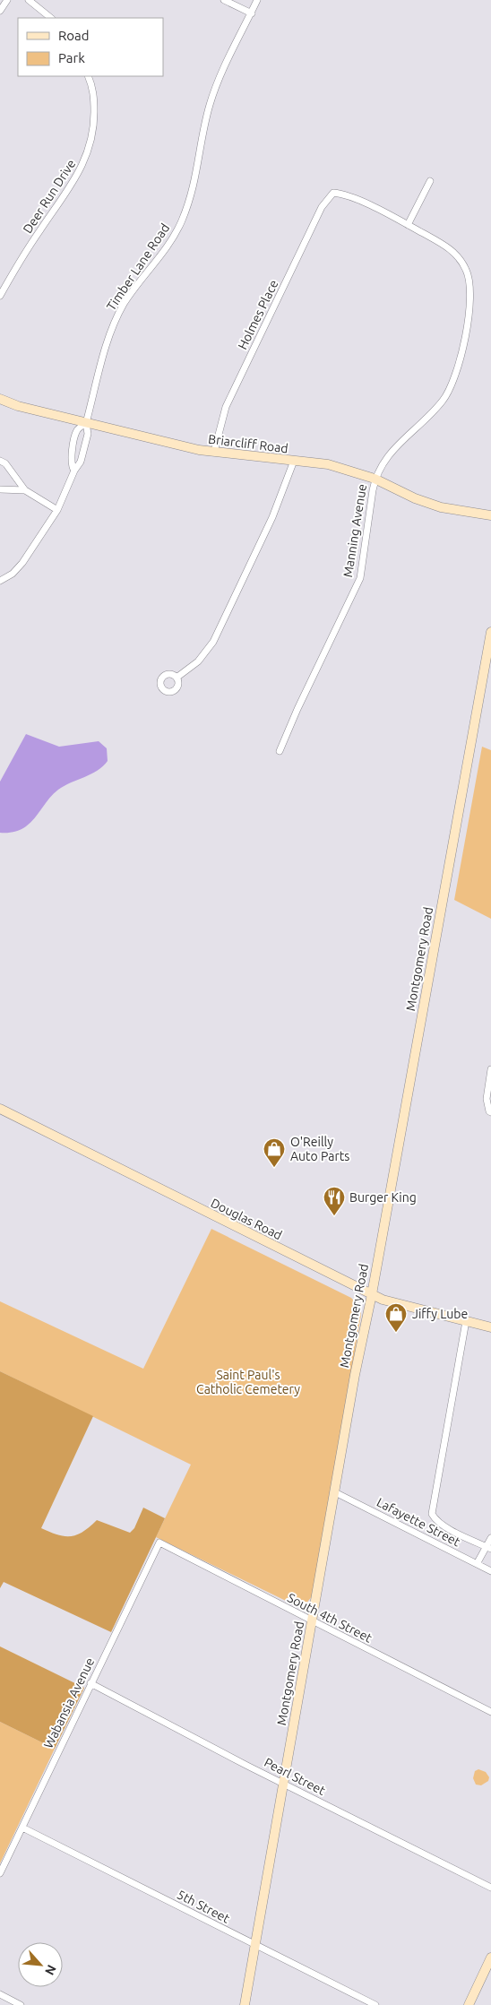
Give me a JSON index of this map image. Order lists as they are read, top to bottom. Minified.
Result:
{"streets":{"street":["Deer Run Drive","Timber Lane Road","Holmes Place","Briarcliff Road","Manning Avenue","Montgomery Road","Douglas Road","Lafayette Street","South 4th Street","Wabansia Avenue","Pearl Street","5th Street"]},"crossings":[["Timber Lane Road","Briarcliff Road"],["Holmes Place","Briarcliff Road"],["Holmes Place","Manning Avenue"],["Briarcliff Road","Manning Avenue"],["Montgomery Road","Douglas Road"],["Montgomery Road","Lafayette Street"],["Montgomery Road","South 4th Street"],["Montgomery Road","Pearl Street"],["Montgomery Road","5th Street"],["South 4th Street","Wabansia Avenue"],["Wabansia Avenue","Pearl Street"],["Wabansia Avenue","5th Street"]],"parks":["Saint Paul's Catholic Cemetery"],"places":{"shop":["O'Reilly Auto Parts","Jiffy Lube"],"restaurant":["Burger King"]},"legend":["Road","Park"],"north":"bottom right"}
